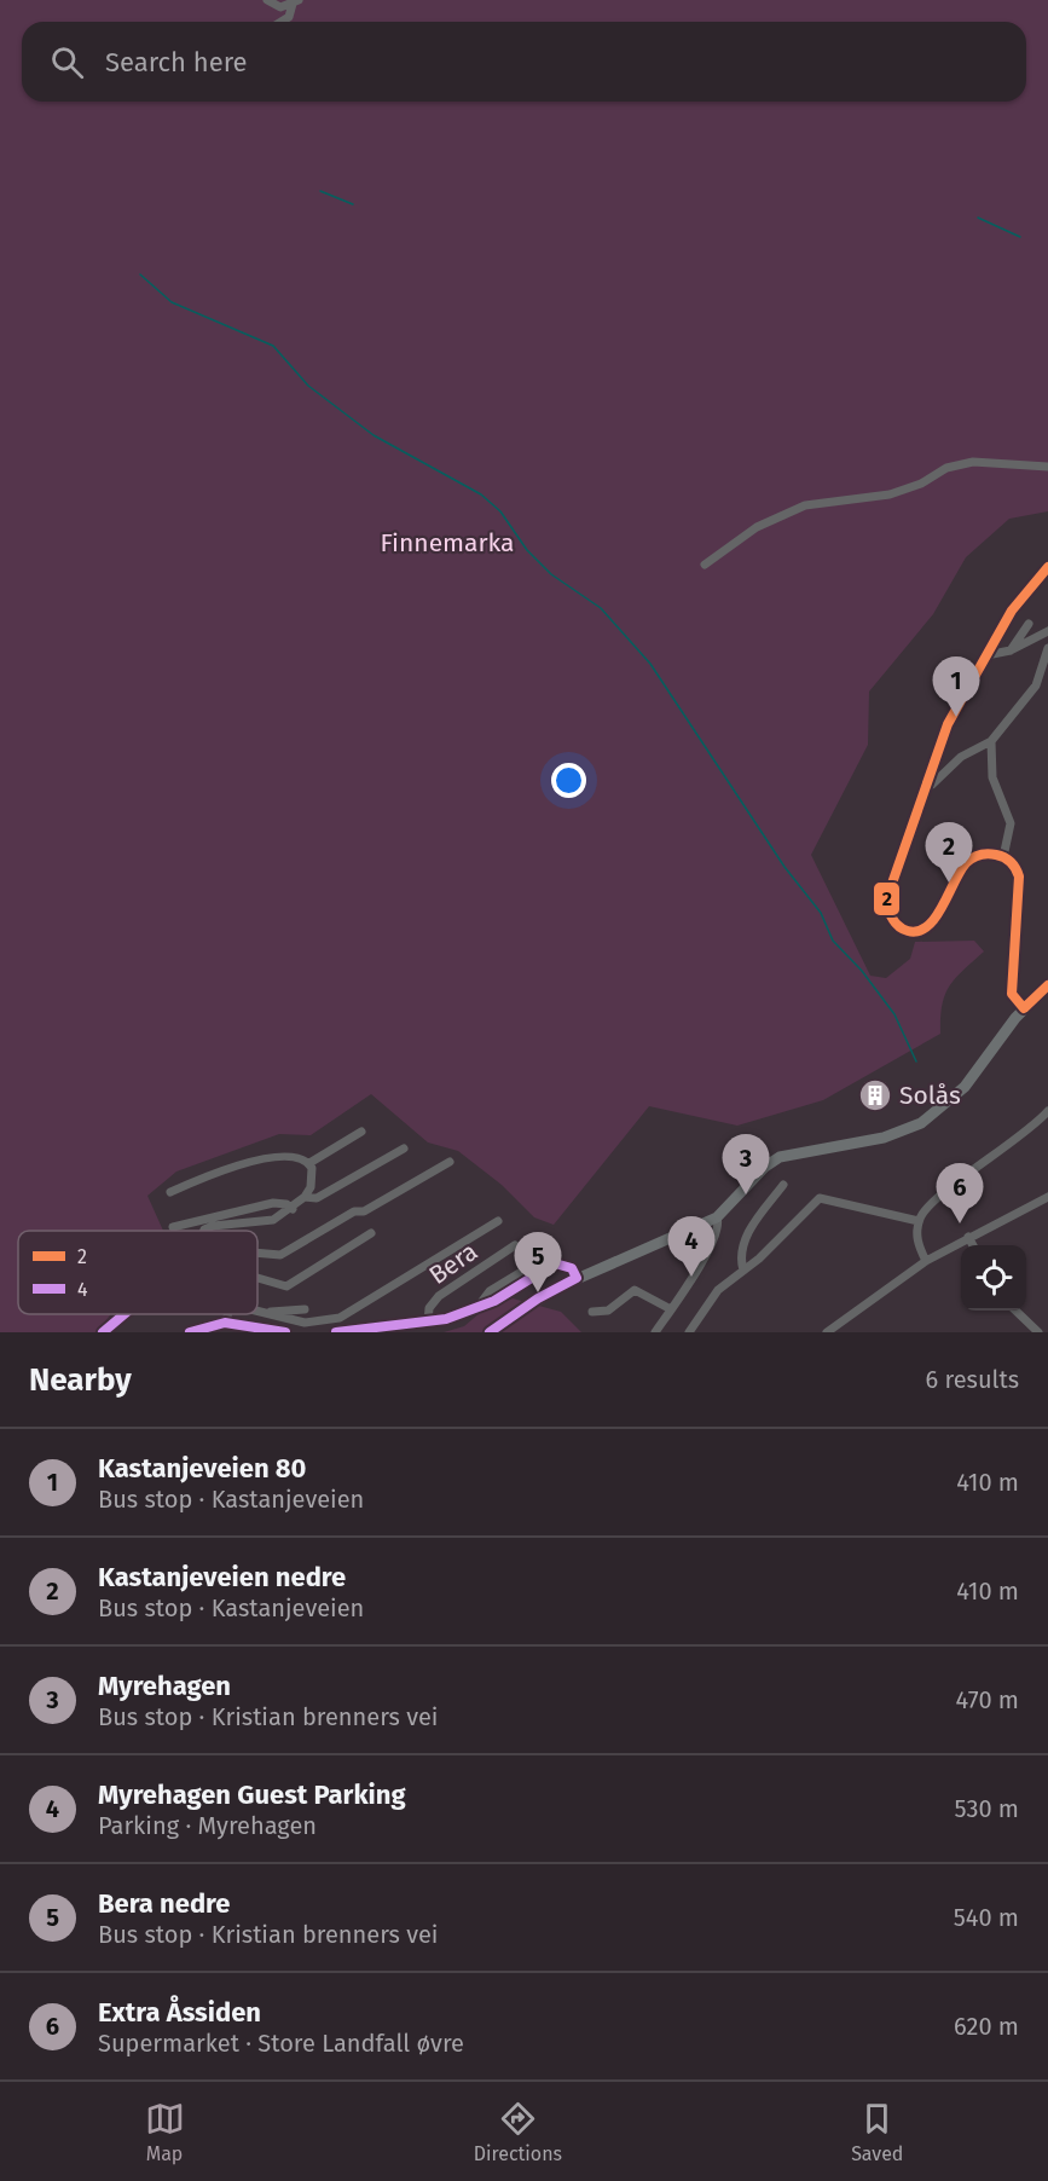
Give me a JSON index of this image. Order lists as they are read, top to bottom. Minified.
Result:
{"streets":{"street":["Bera"]},"parks":["Finnemarka"],"places":{"building":["Solås"]},"lines":["transit line 2","transit line 4"],"legend":["2","4"],"page":{"search":"Search here","pins":["1","2","3","6","4","5"],"heading":["Nearby","6 results"],"list":[{"mark":"1","name":"Kastanjeveien 80","note":"Bus stop · Kastanjeveien","value":"410 m"},{"mark":"2","name":"Kastanjeveien nedre","note":"Bus stop · Kastanjeveien","value":"410 m"},{"mark":"3","name":"Myrehagen","note":"Bus stop · Kristian brenners vei","value":"470 m"},{"mark":"4","name":"Myrehagen Guest Parking","note":"Parking · Myrehagen","value":"530 m"},{"mark":"5","name":"Bera nedre","note":"Bus stop · Kristian brenners vei","value":"540 m"},{"mark":"6","name":"Extra Åssiden","note":"Supermarket · Store Landfall øvre","value":"620 m"}],"nav":["Map","Directions","Saved"]}}
